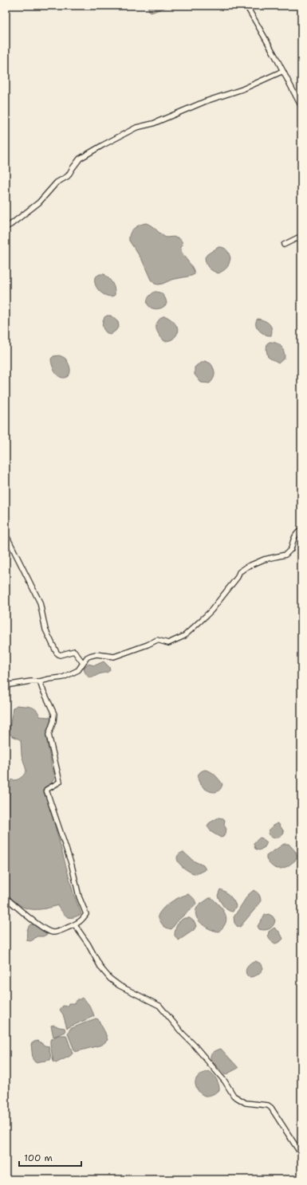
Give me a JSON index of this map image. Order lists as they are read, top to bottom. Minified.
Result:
{"scale_bar":"100 m"}
